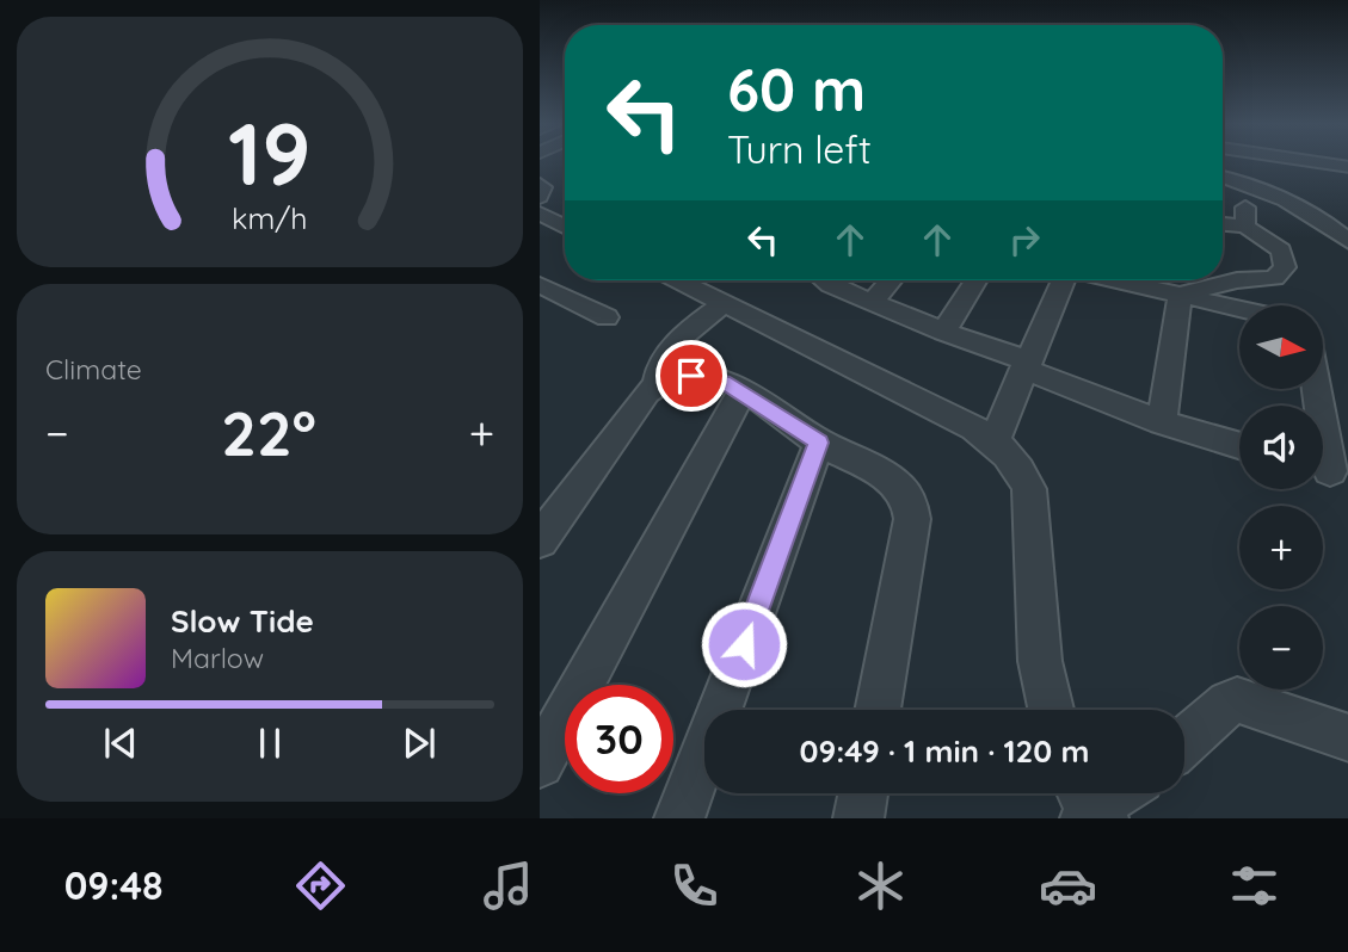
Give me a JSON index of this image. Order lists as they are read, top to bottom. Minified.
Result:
{"north":"right","page":{"turn":["60 m","Turn left"],"tile":"Climate","map_buttons":["+","−"],"heat":["−","22°","+"],"song":["Slow Tide","Marlow"],"limit":"30","trip":"09:49 · 1 min · 120 m","tabs":"09:48","gauge":["19","km/h"]}}
